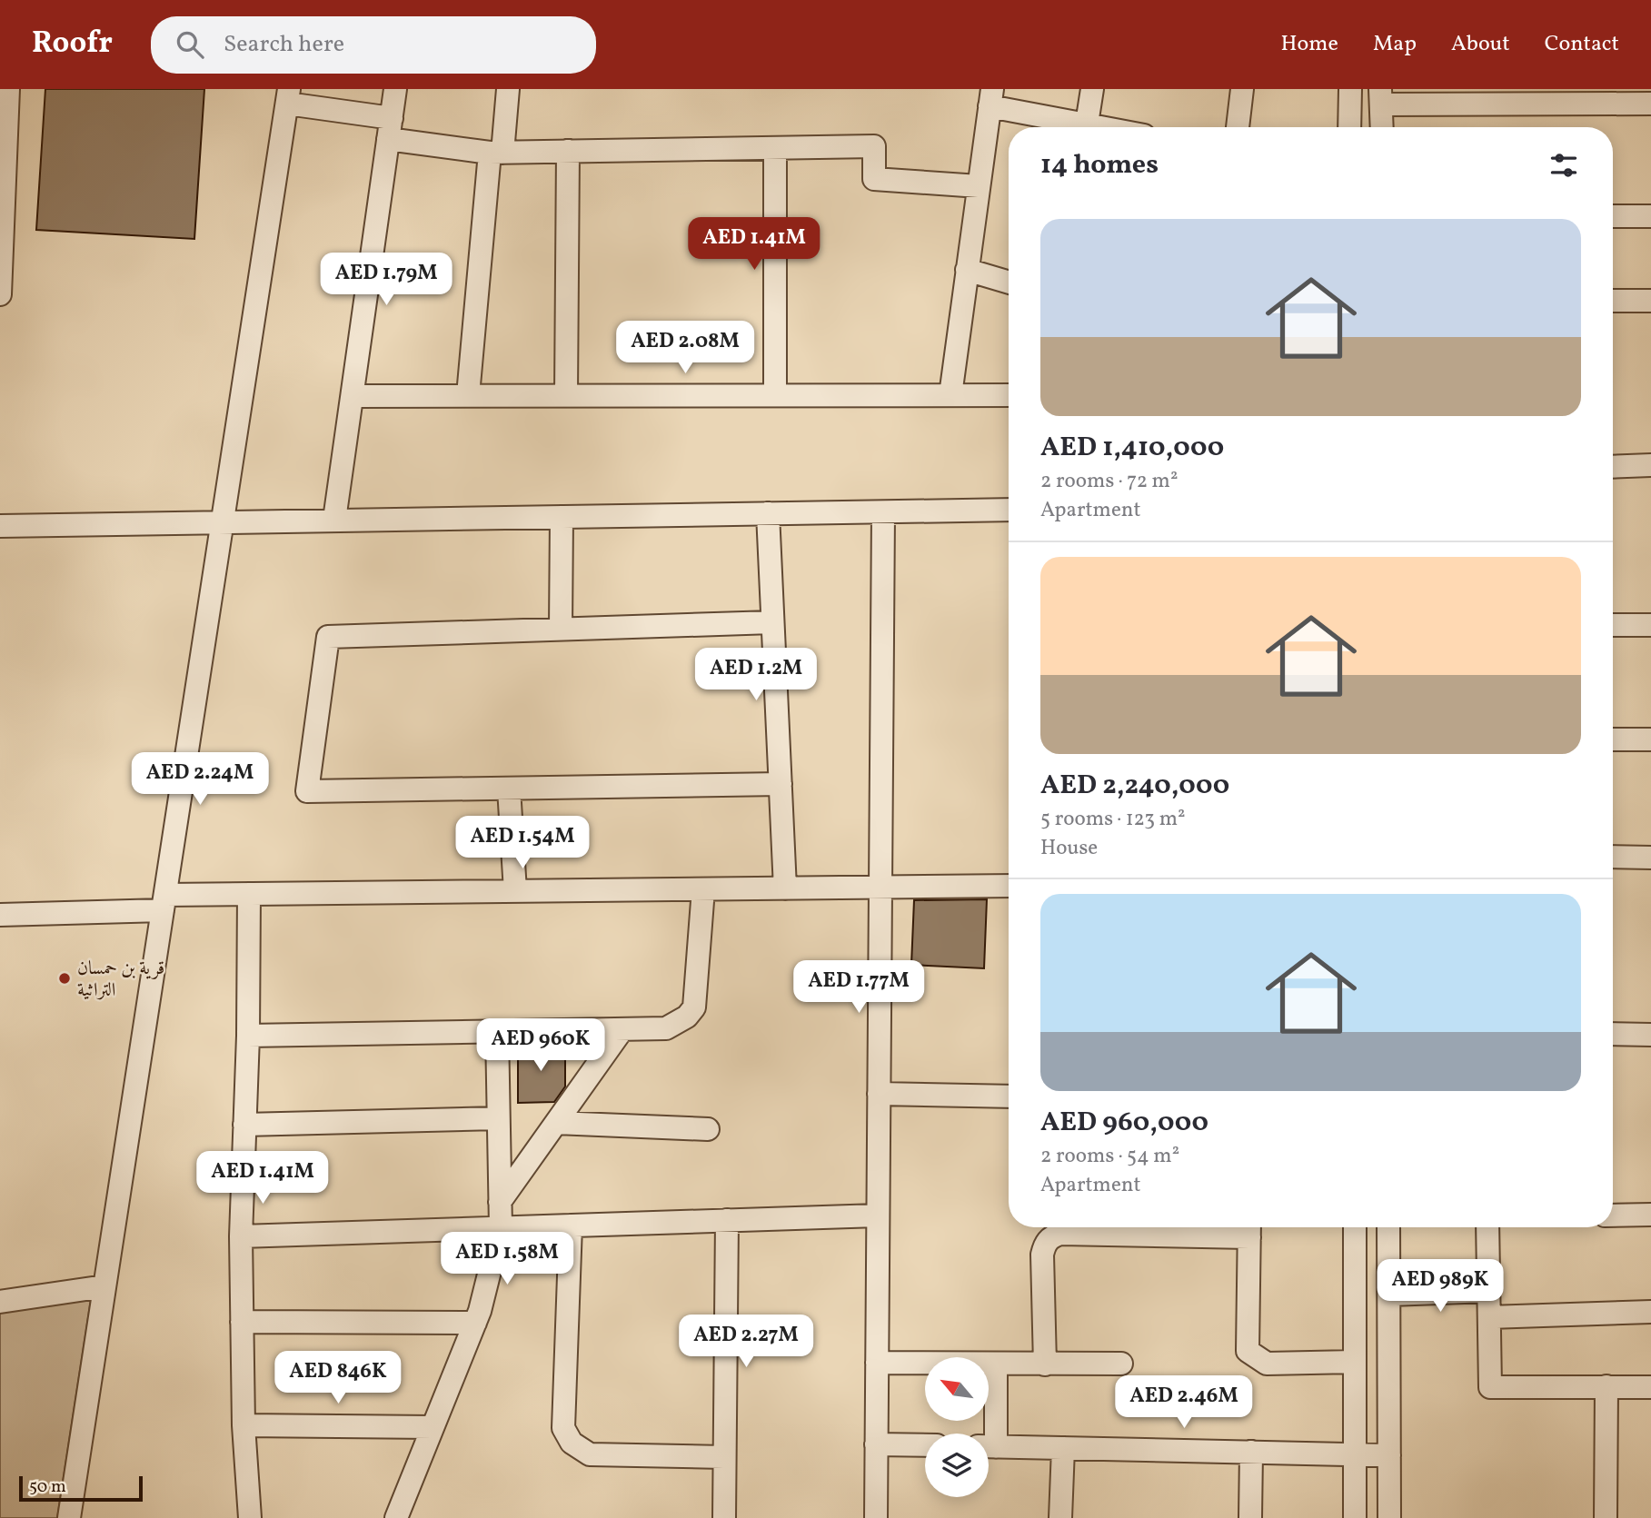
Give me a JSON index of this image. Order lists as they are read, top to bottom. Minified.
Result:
{"places":["قرية بن حمسان التراثية"],"scale_bar":"50 m","north":"top left","page":{"header":"Roofr","search":"Search here","nav":["Home","Map","About","Contact"],"heading":"14 homes","list":[{"name":"AED 1,410,000","note":"2 rooms · 72 m² · Apartment"},{"name":"AED 2,240,000","note":"5 rooms · 123 m² · House"},{"name":"AED 960,000","note":"2 rooms · 54 m² · Apartment"}],"price":["AED 1.41M","AED 1.79M","AED 2.08M","AED 1.2M","AED 2.24M","AED 1.54M","AED 1.77M","AED 960K","AED 1.41M","AED 1.58M","AED 989K","AED 2.27M","AED 846K","AED 2.46M"],"scale":"50 m"}}
